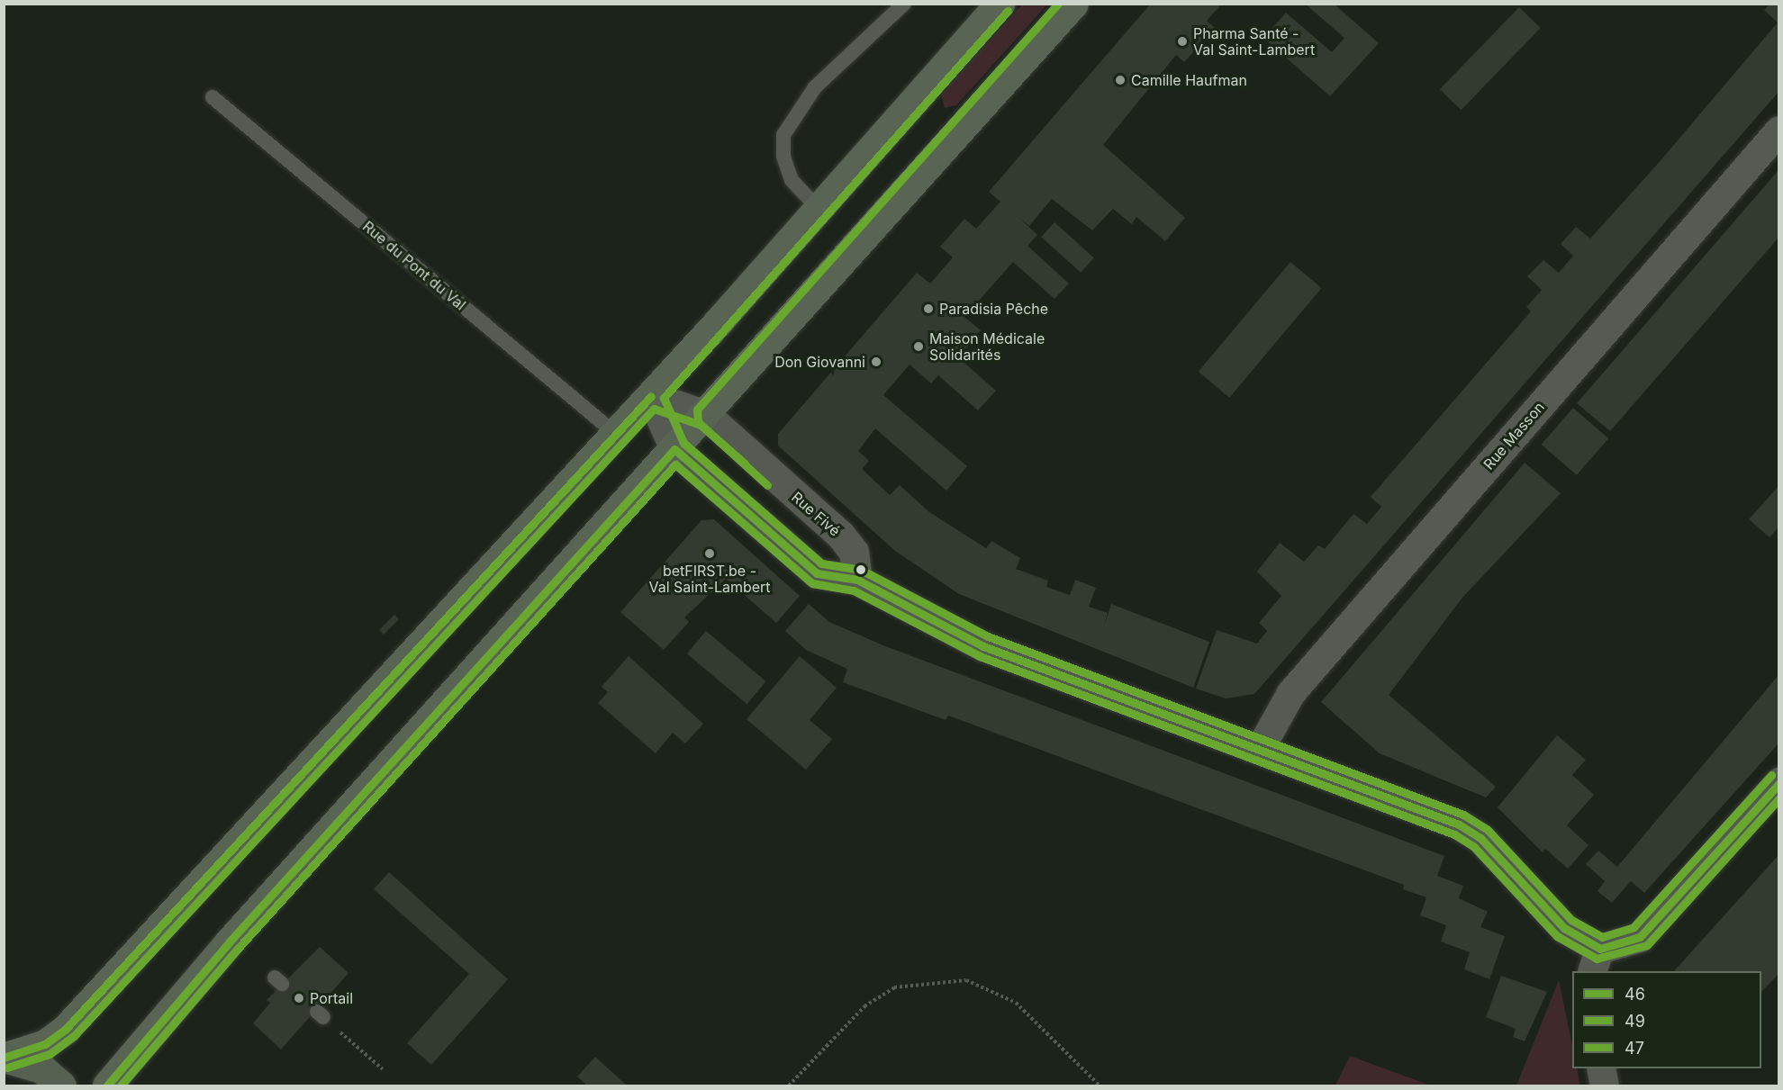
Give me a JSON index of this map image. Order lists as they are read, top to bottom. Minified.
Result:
{"streets":{"street":["Rue Masson","Rue Fivé"],"lane":["Rue du Pont du Val"]},"places":["Pharma Santé - Val Saint-Lambert","Camille Haufman","Paradisia Pêche","Maison Médicale Solidarités","Don Giovanni","betFIRST.be - Val Saint-Lambert","Portail"],"lines":["transit line 47","transit line 46","transit line 49"],"legend":["46","49","47"]}
